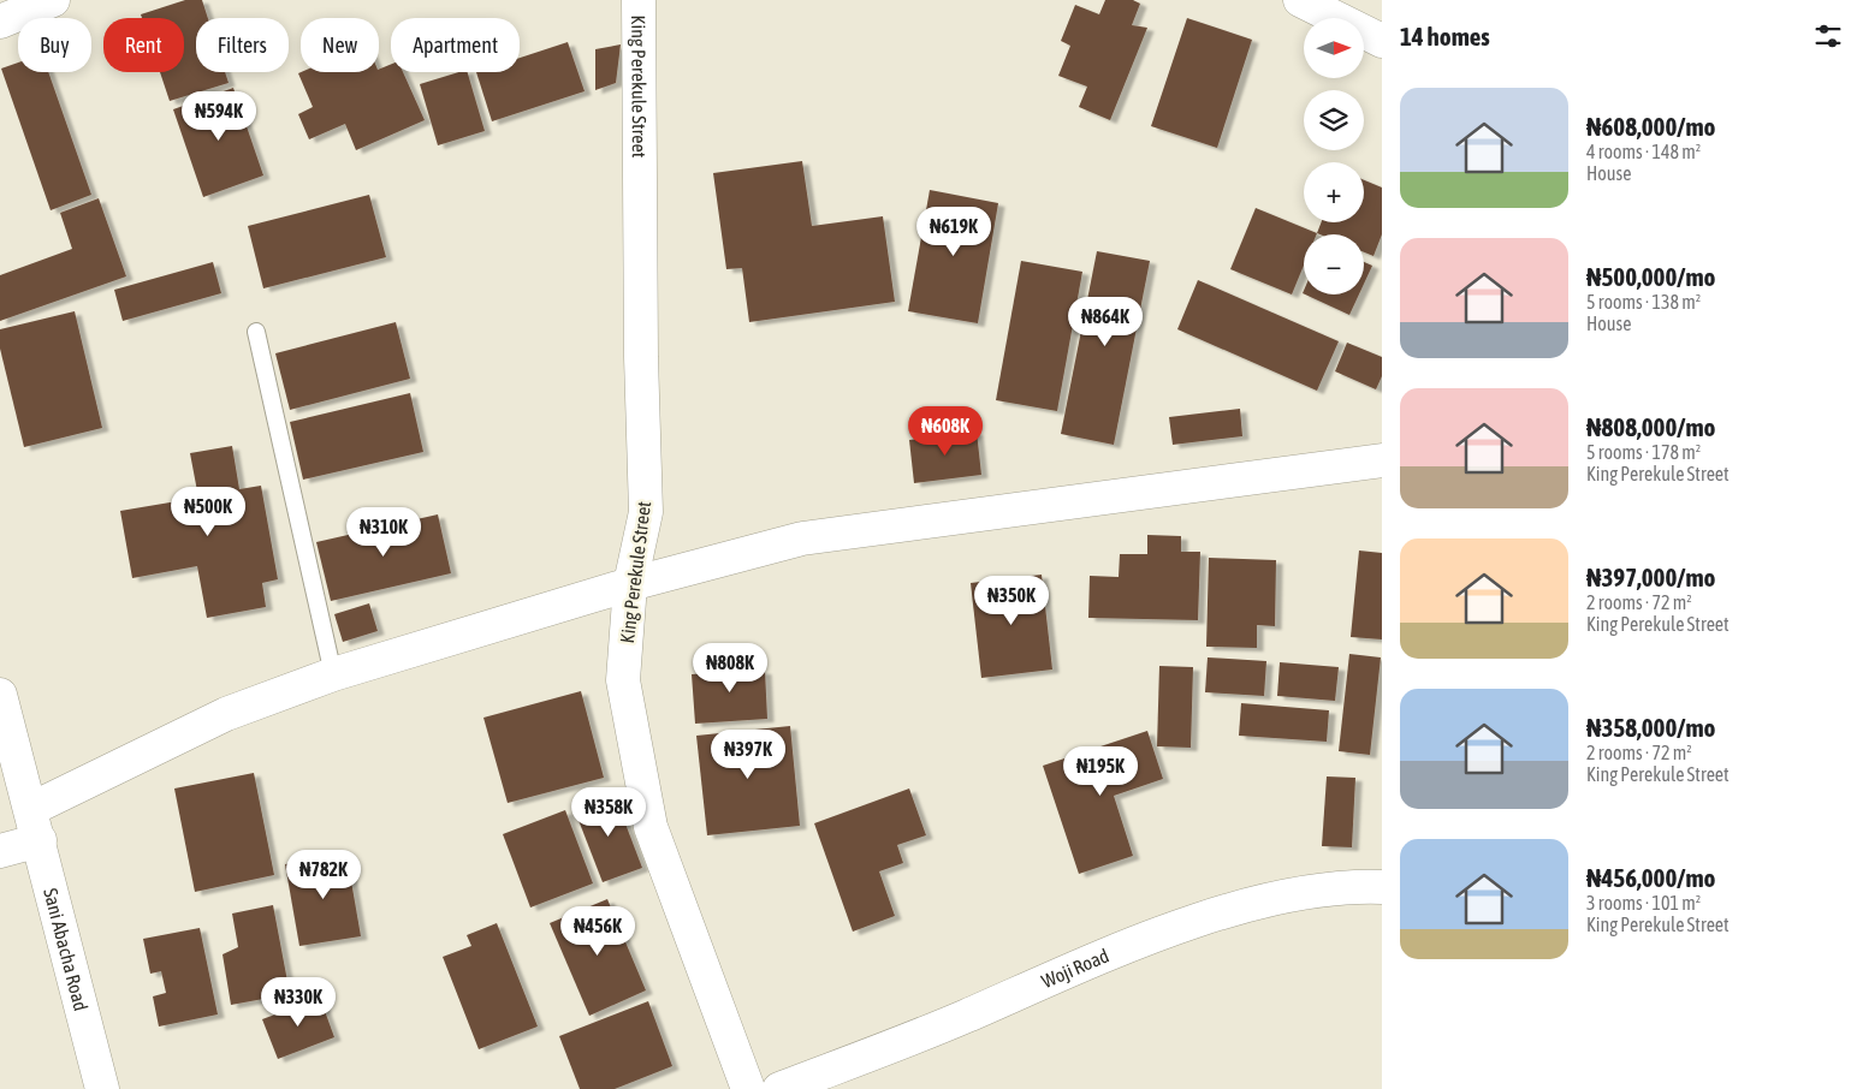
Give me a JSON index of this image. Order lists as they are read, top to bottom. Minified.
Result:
{"streets":{"street":["King Perekule Street","Sani Abacha Road","Woji Road"]},"north":"right","page":{"heading":"14 homes","map_buttons":["+","−"],"chip":["Buy","Rent","Filters","New","Apartment"],"list":[{"name":"₦608,000/mo","note":"4 rooms · 148 m² · House"},{"name":"₦500,000/mo","note":"5 rooms · 138 m² · House"},{"name":"₦808,000/mo","note":"5 rooms · 178 m² · King Perekule Street"},{"name":"₦397,000/mo","note":"2 rooms · 72 m² · King Perekule Street"},{"name":"₦358,000/mo","note":"2 rooms · 72 m² · King Perekule Street"},{"name":"₦456,000/mo","note":"3 rooms · 101 m² · King Perekule Street"}],"price":["₦594K","₦619K","₦864K","₦608K","₦500K","₦310K","₦350K","₦808K","₦397K","₦195K","₦358K","₦782K","₦456K","₦330K"]}}
